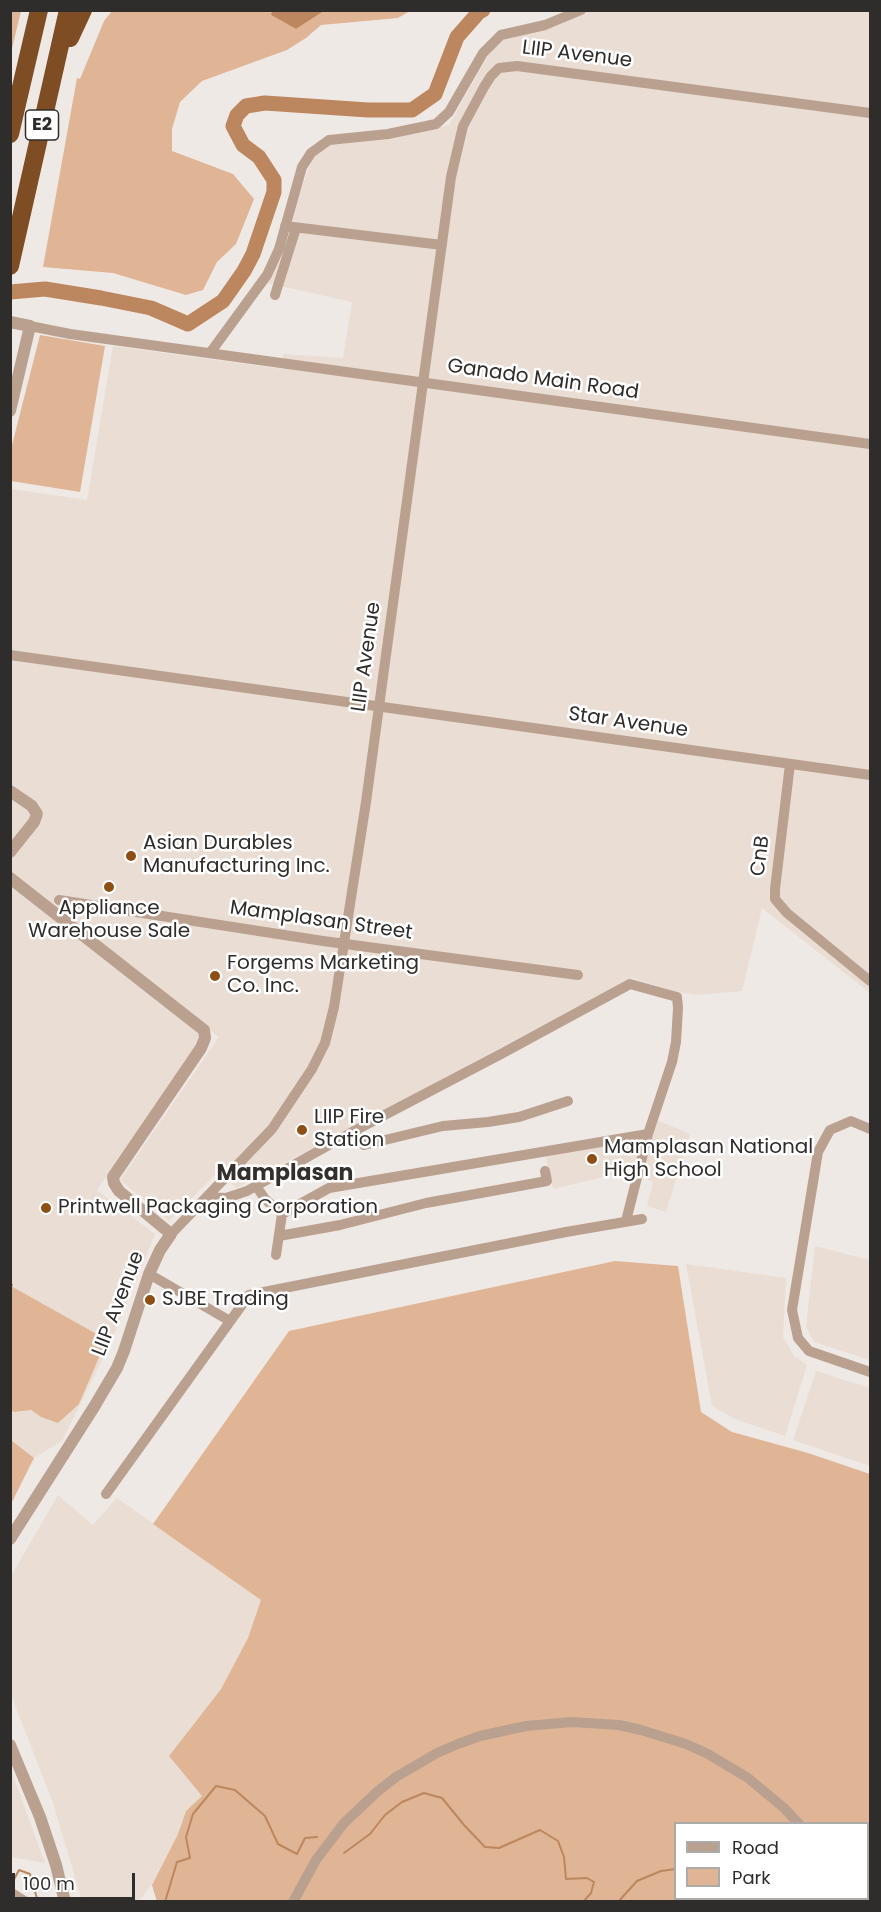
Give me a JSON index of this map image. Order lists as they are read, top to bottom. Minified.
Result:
{"streets":{"highway":["E2"],"street":["LIIP Avenue","Ganado Main Road","Star Avenue","CnB","Mamplasan Street"]},"crossings":[["LIIP Avenue","Ganado Main Road"],["LIIP Avenue","Star Avenue"],["LIIP Avenue","Mamplasan Street"],["Star Avenue","CnB"]],"districts":["Mamplasan"],"places":["Asian Durables Manufacturing Inc.","Appliance Warehouse Sale","Forgems Marketing Co. Inc.","LIIP Fire Station","Mamplasan National High School","Printwell Packaging Corporation","SJBE Trading"],"legend":["Road","Park"],"scale_bar":"100 m"}
